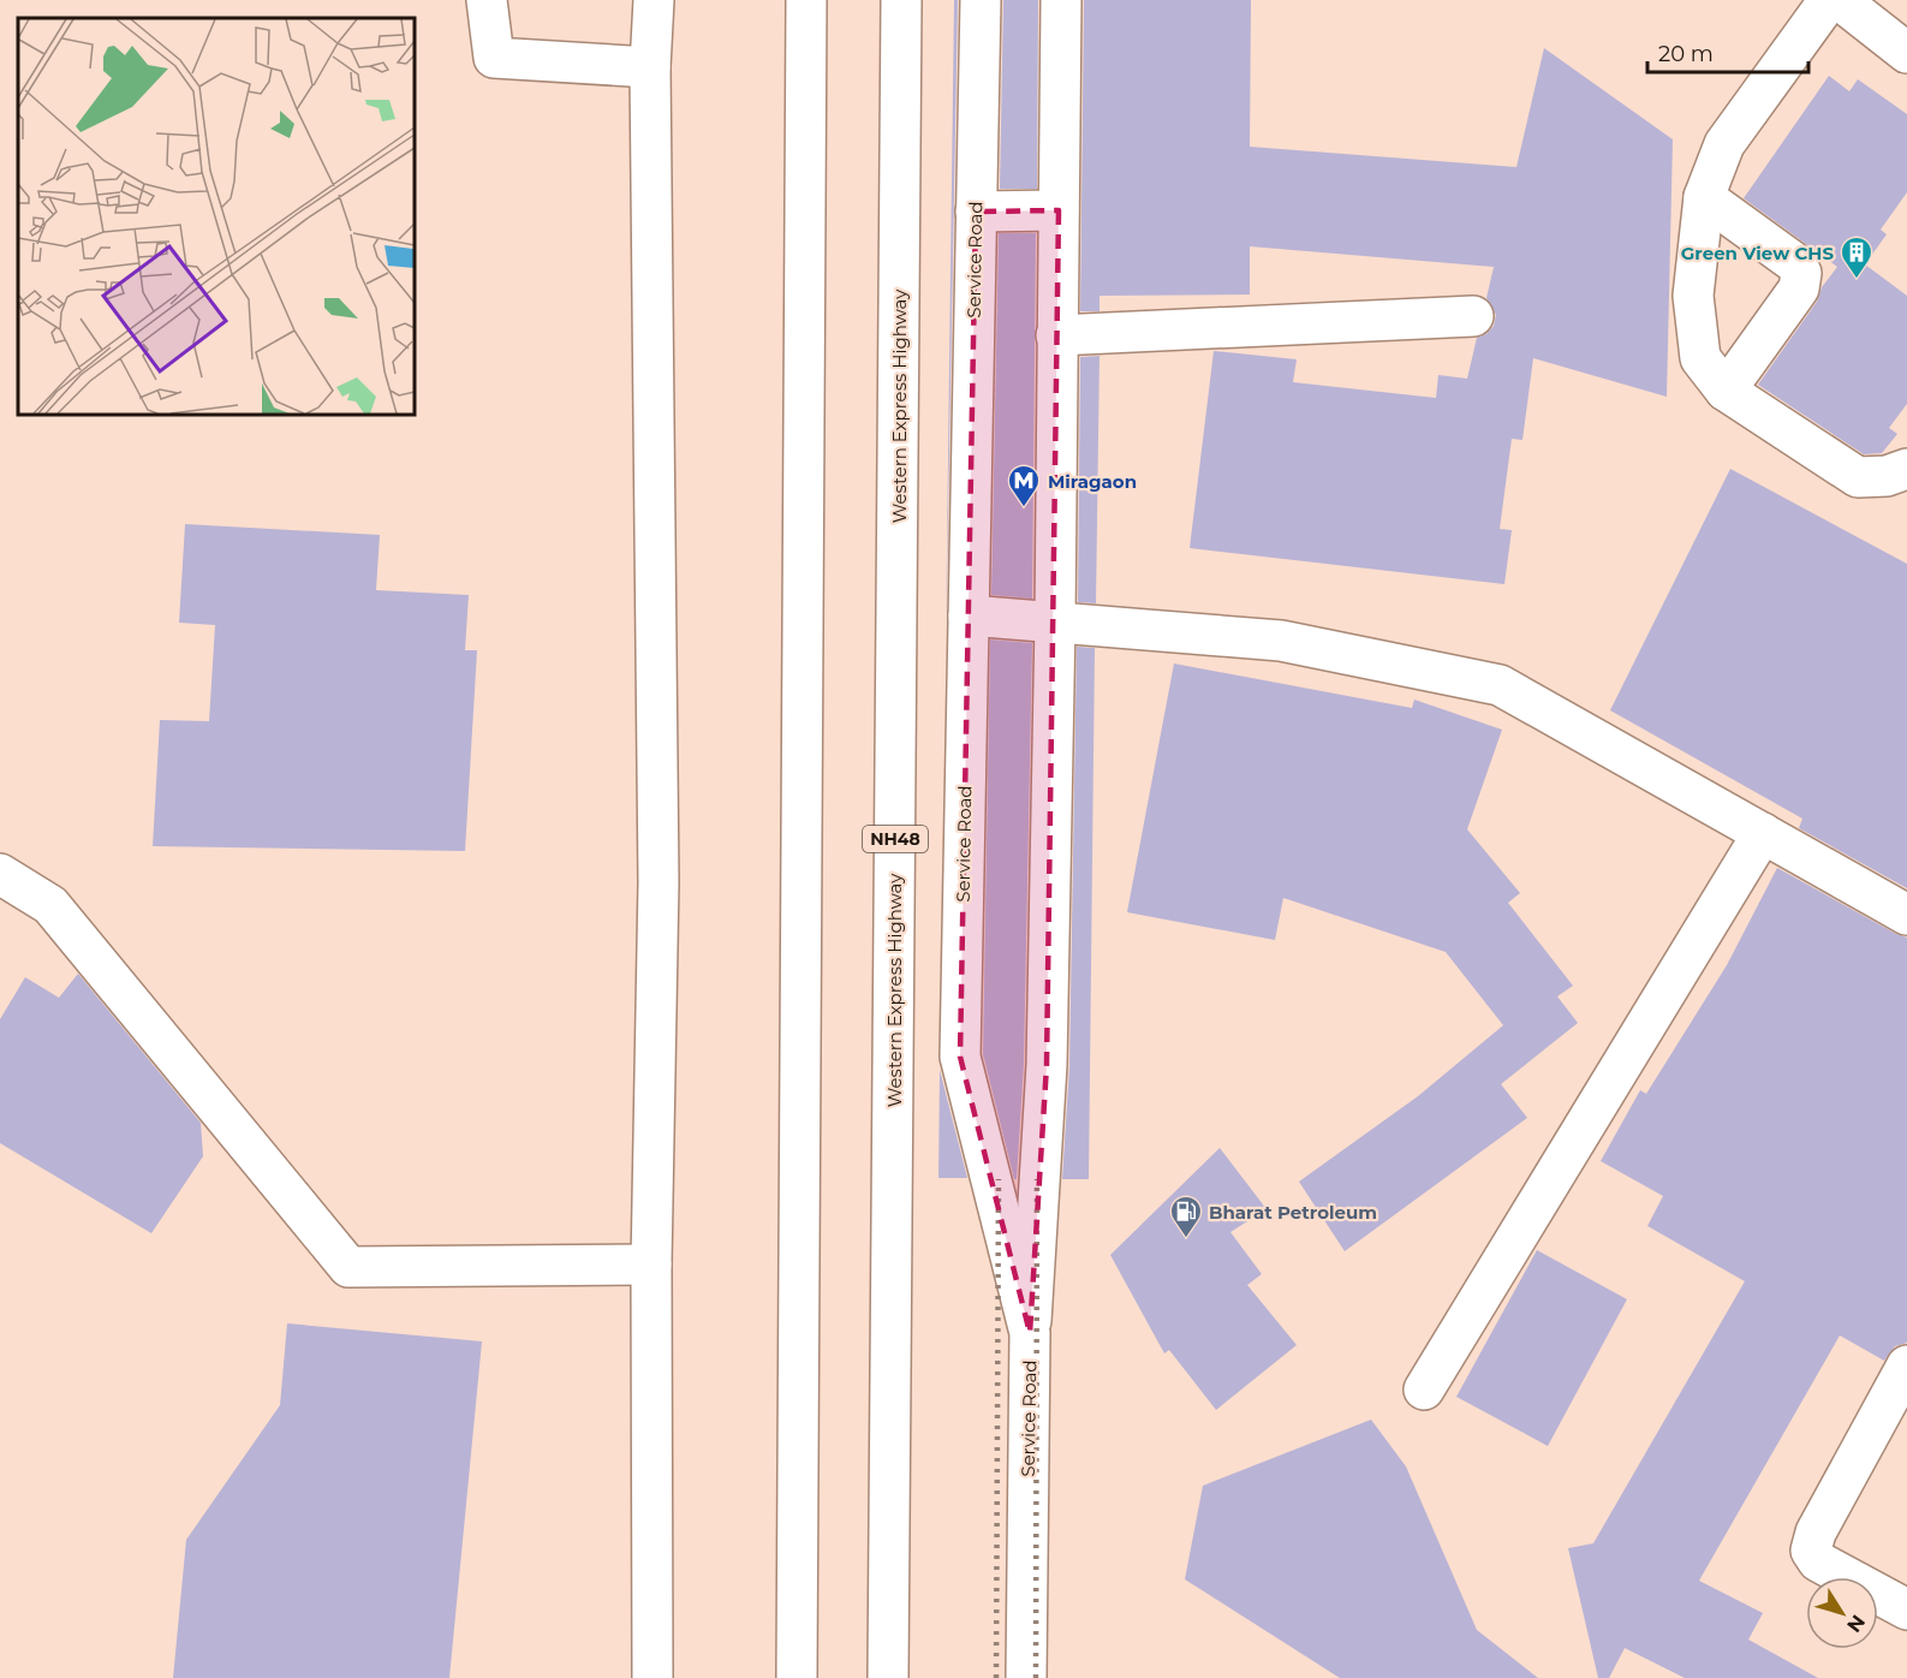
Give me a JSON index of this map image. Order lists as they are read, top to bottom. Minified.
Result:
{"streets":{"main road":["Service Road","Western Express Highway","NH48"]},"places":{"building":["Green View CHS"],"metro station":["Miragaon"],"fuel station":["Bharat Petroleum"]},"scale_bar":"20 m","north":"bottom right"}
